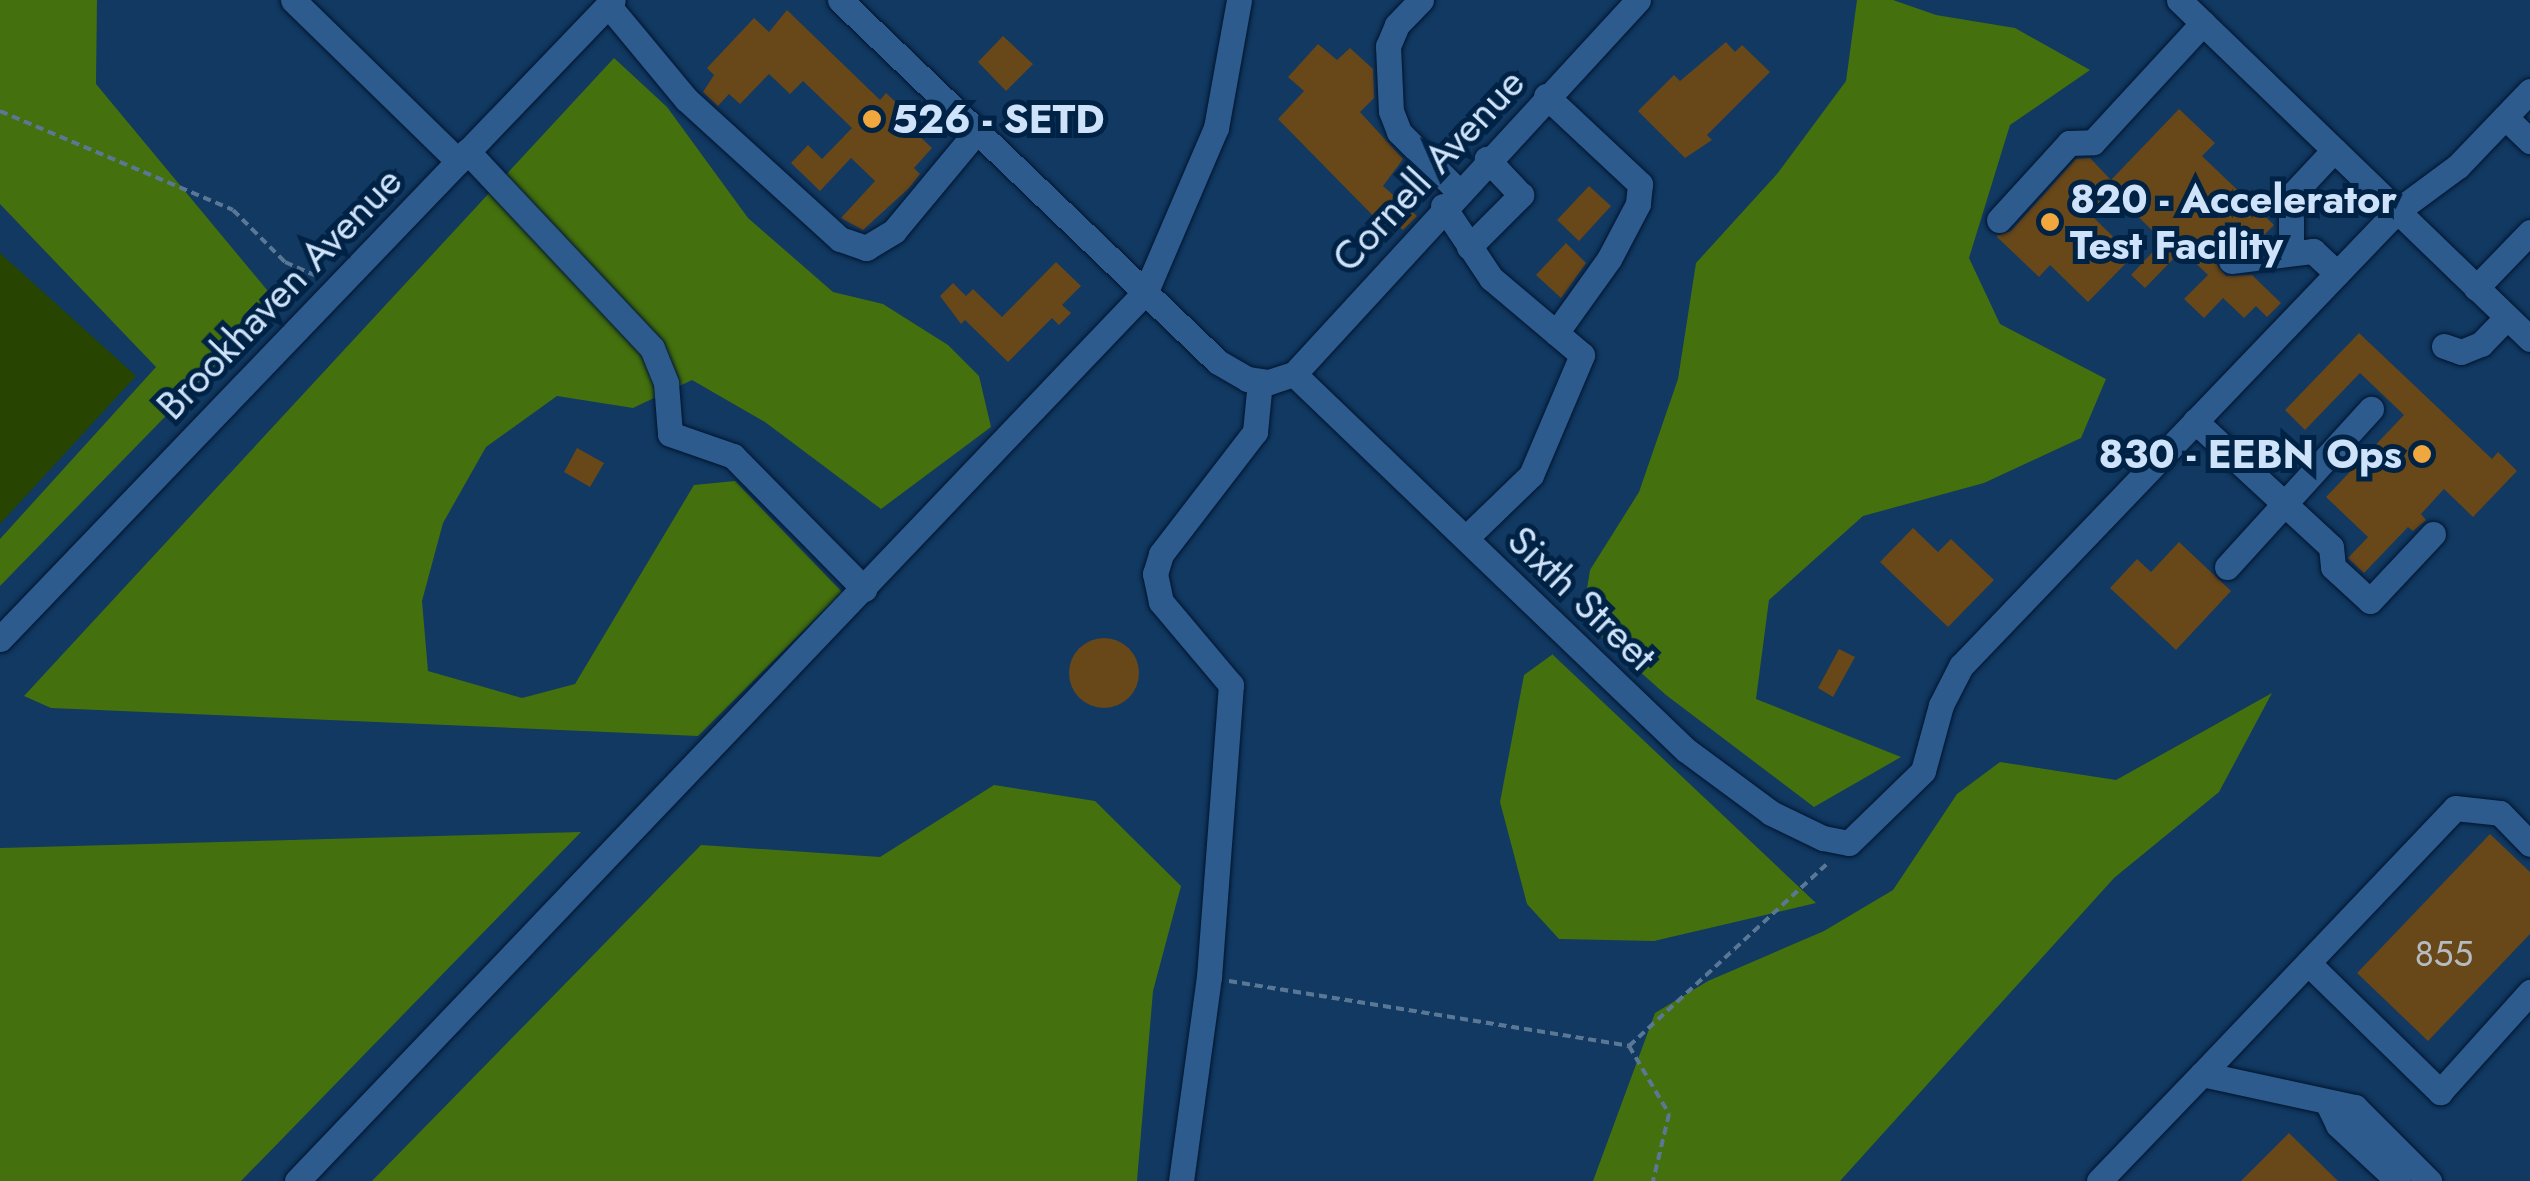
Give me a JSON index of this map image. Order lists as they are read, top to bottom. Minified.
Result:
{"streets":{"street":["Cornell Avenue","Brookhaven Avenue","Sixth Street"]},"crossings":[["Cornell Avenue","Sixth Street"]],"places":["526 - SETD","820 - Accelerator Test Facility","830 - EEBN Ops"],"house_numbers":["855"]}
